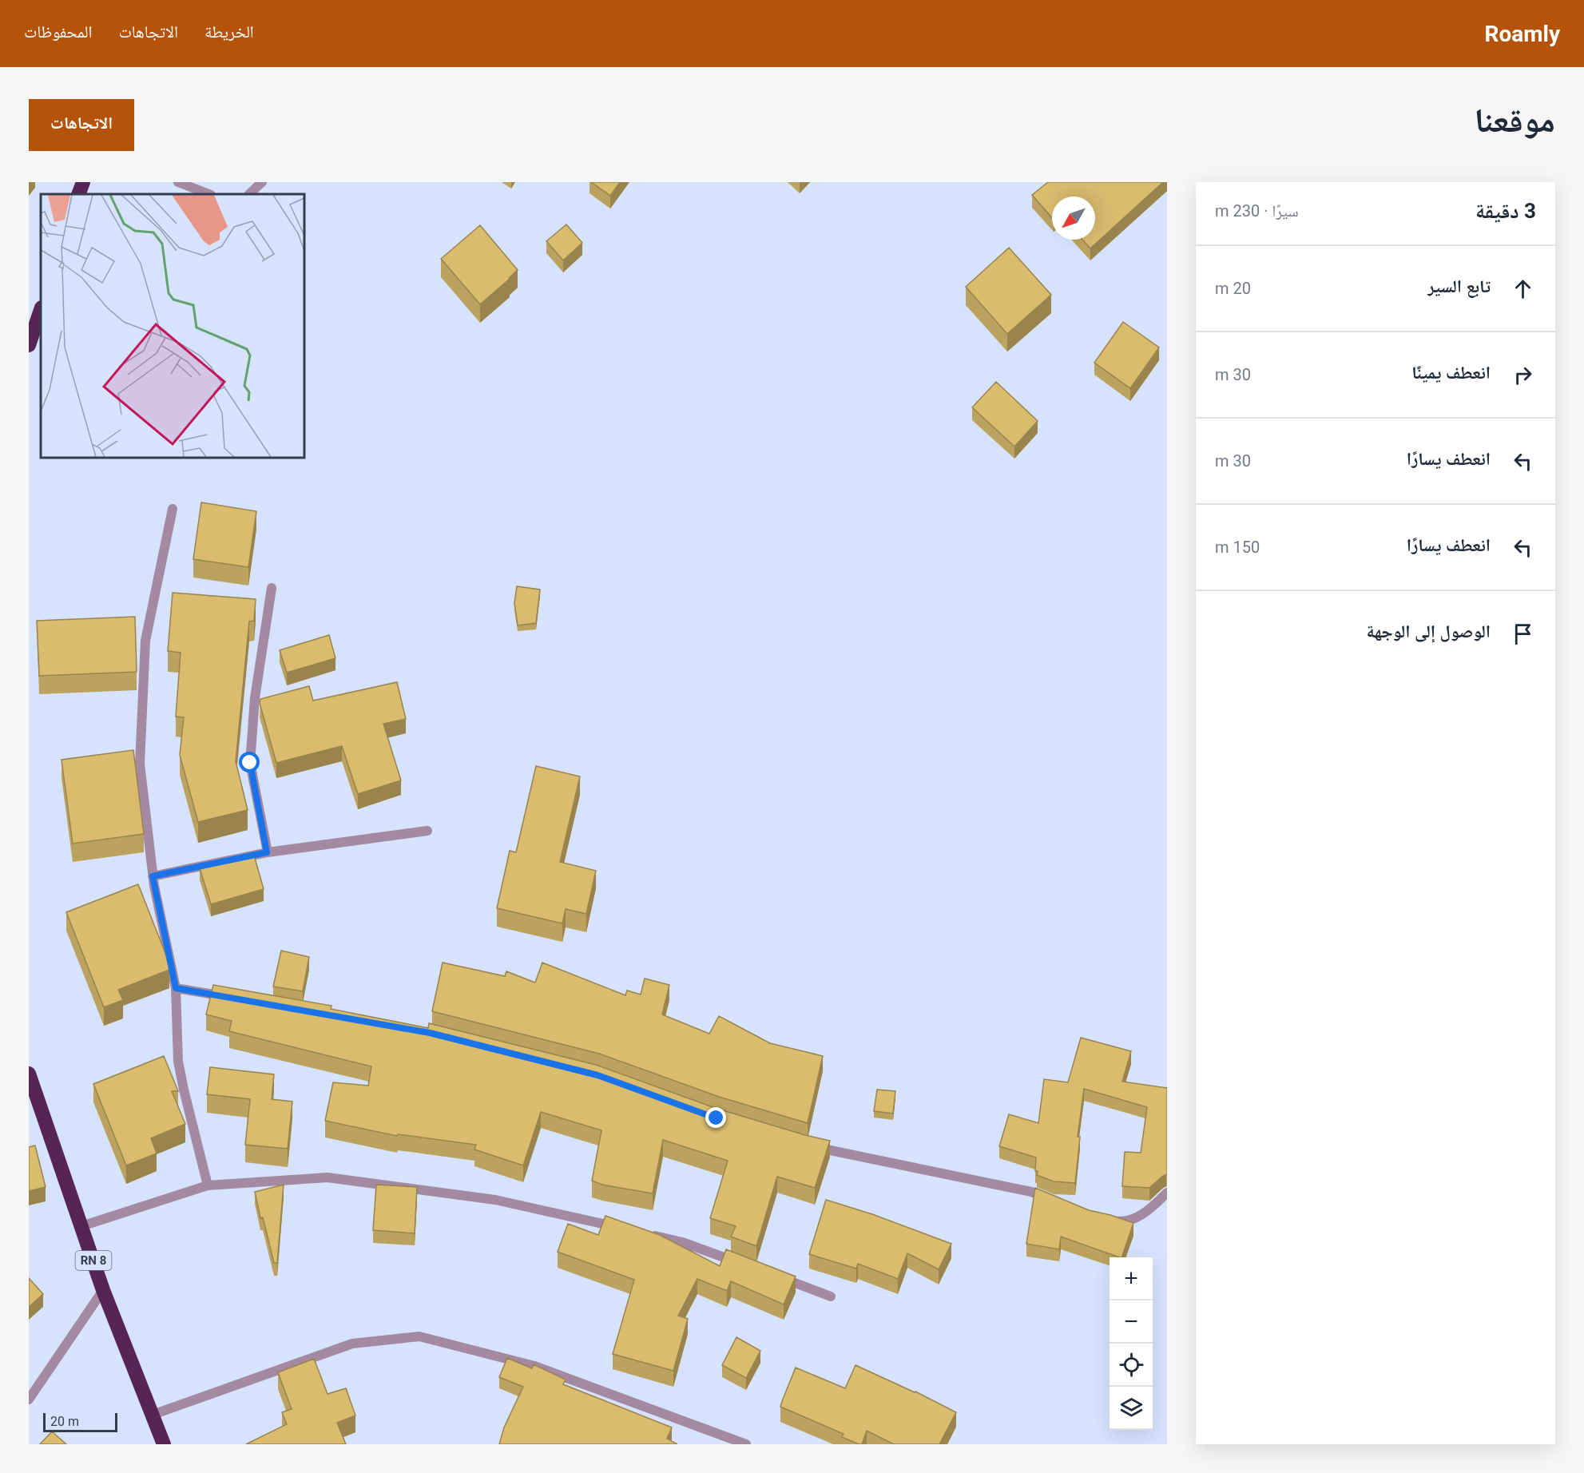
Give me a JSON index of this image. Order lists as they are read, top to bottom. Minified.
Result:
{"streets":{"highway":["RN 8"]},"scale_bar":"20 m","north":"bottom left","page":{"header":"Roamly","nav":["الخريطة","الاتجاهات","المحفوظات"],"title":"موقعنا","buttons":"الاتجاهات","heading":["3 دقيقة","سيرًا · 230 m"],"list":[["تابع السير","20 m"],["انعطف يمينًا","30 m"],["انعطف يسارًا","30 m"],["انعطف يسارًا","150 m"],"الوصول إلى الوجهة"],"map_buttons":["+","−"],"scale":"20 m"}}
